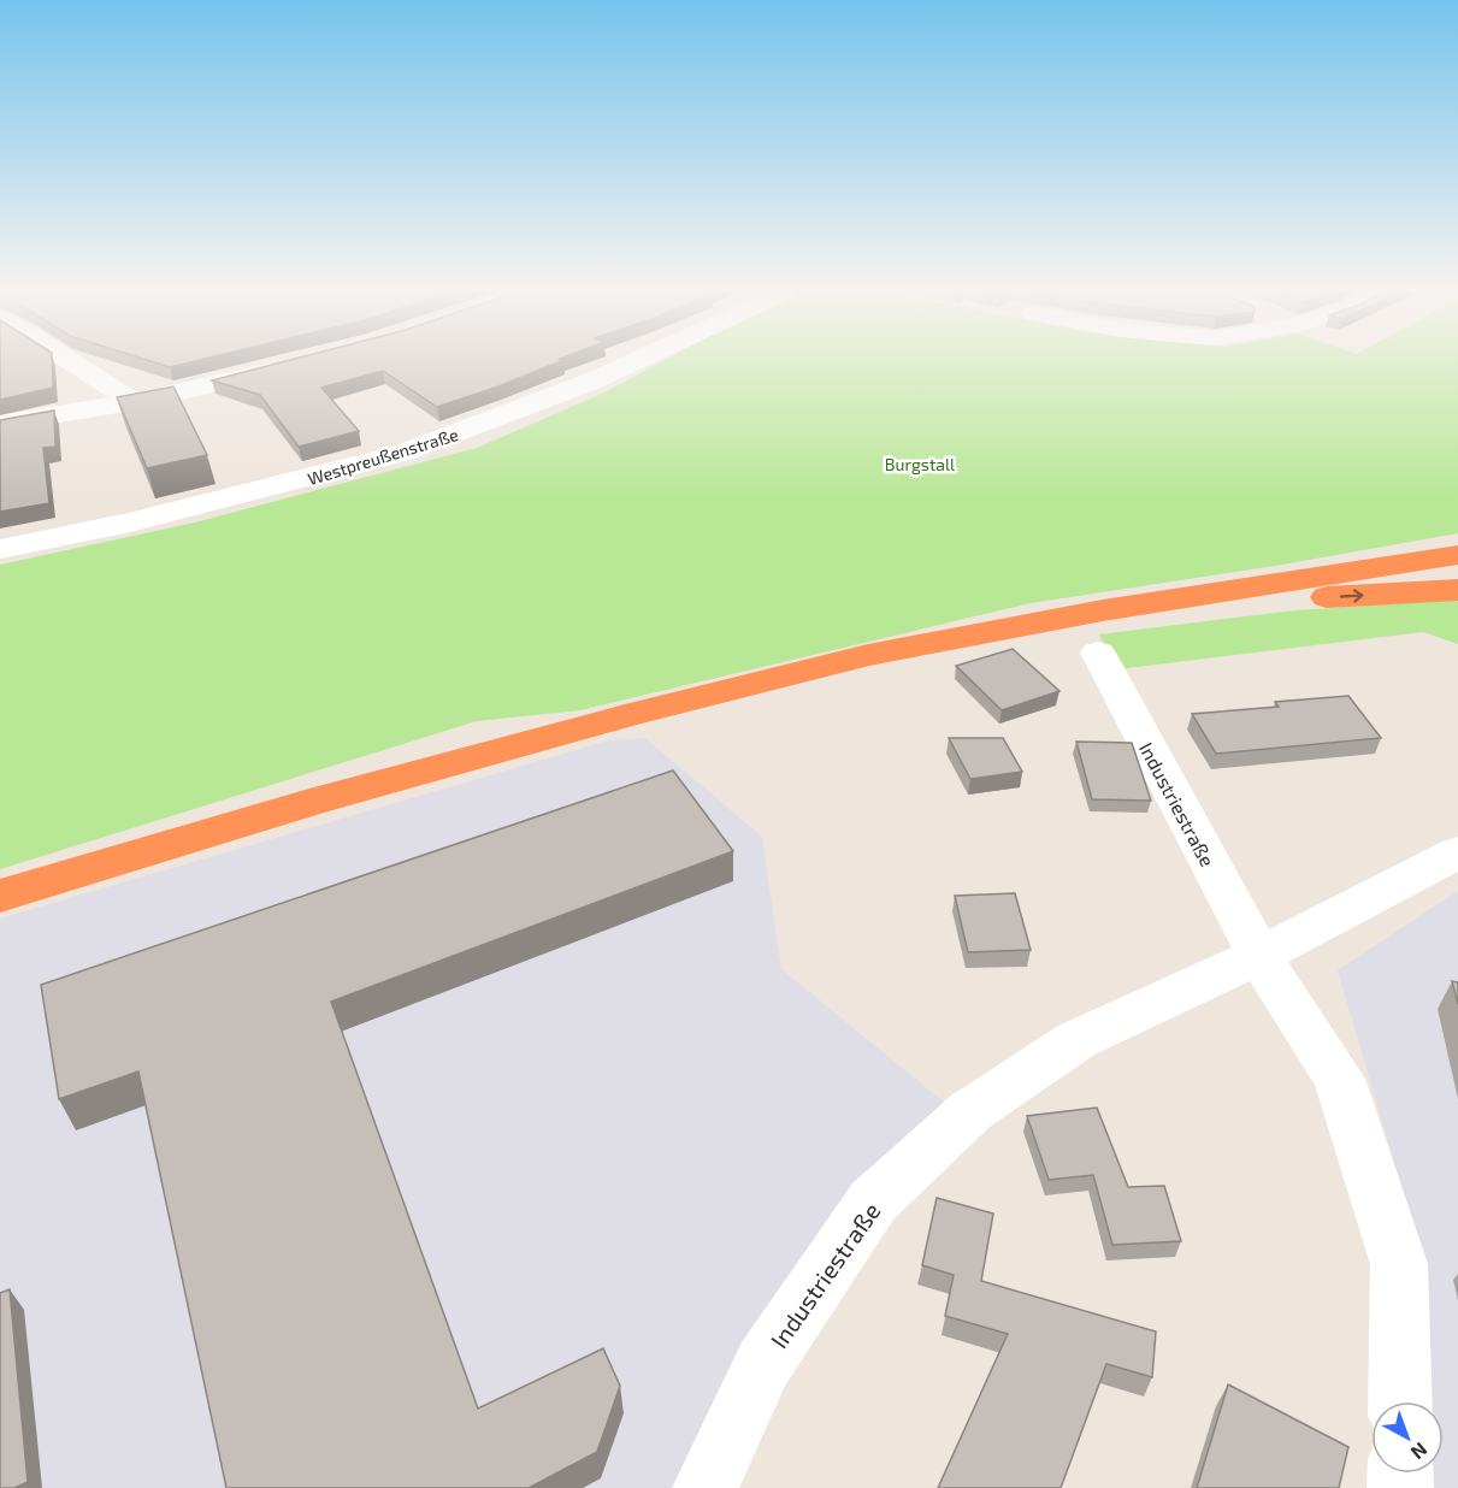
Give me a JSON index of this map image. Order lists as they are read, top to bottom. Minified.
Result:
{"streets":{"street":["Westpreußenstraße","Industriestraße"]},"parks":["Burgstall"],"north":"bottom right"}
